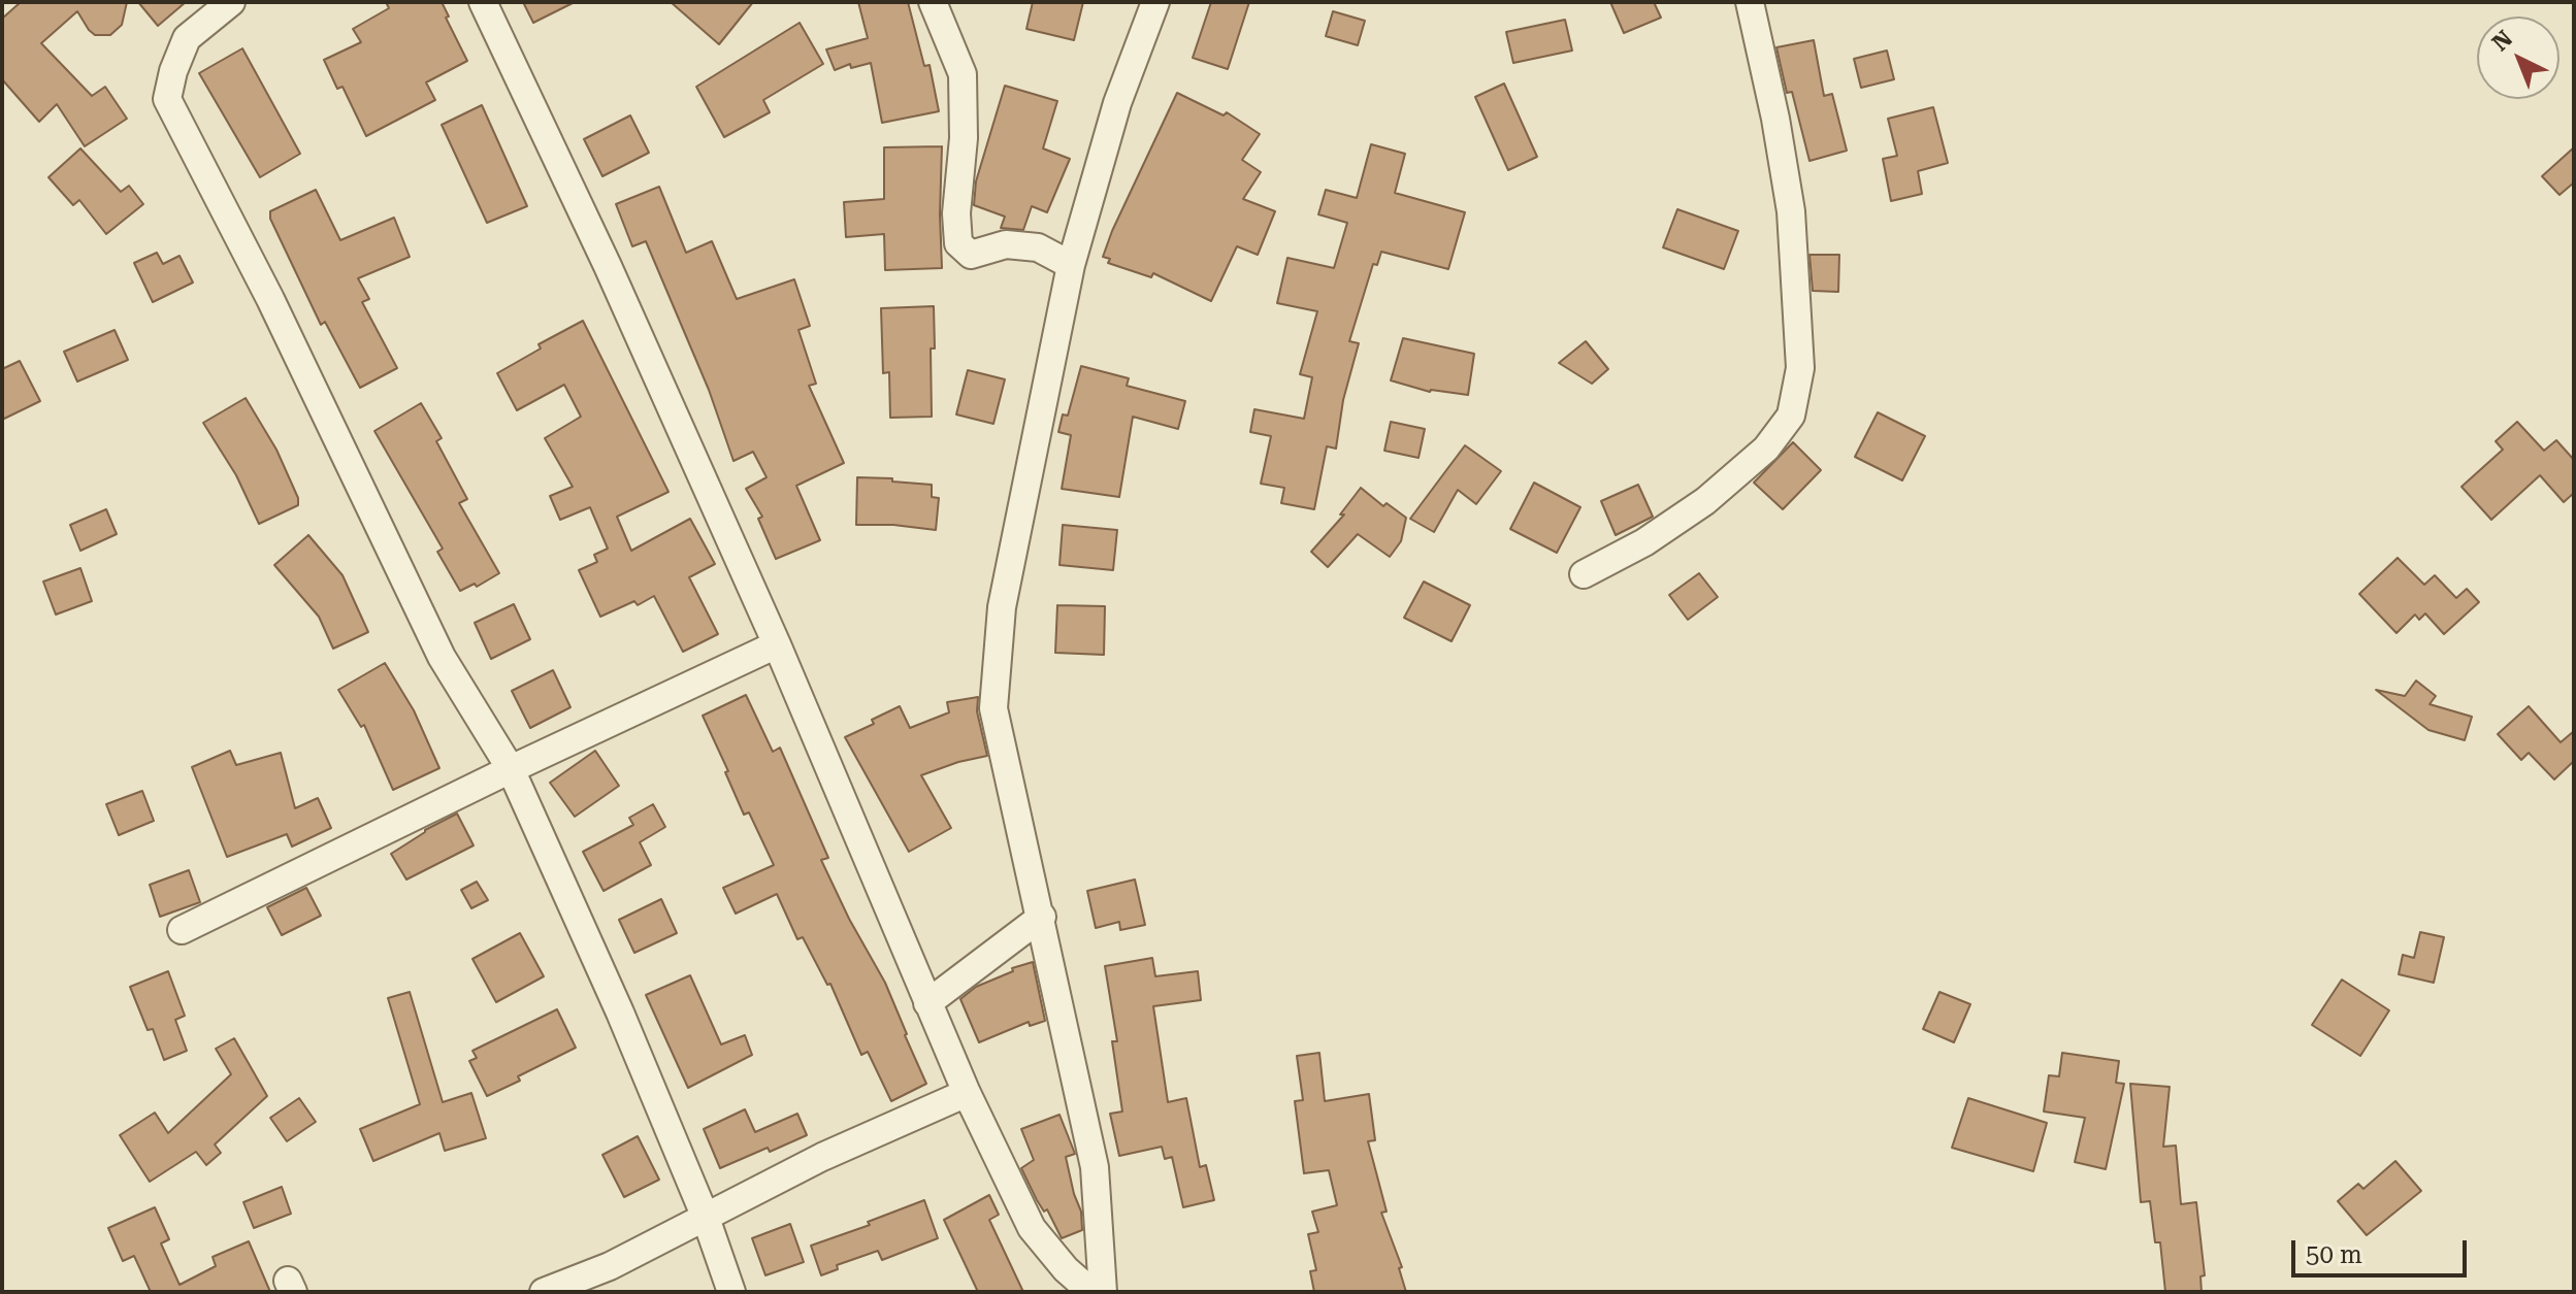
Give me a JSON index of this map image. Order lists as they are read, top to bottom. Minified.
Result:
{"scale_bar":"50 m","north":"top left"}
